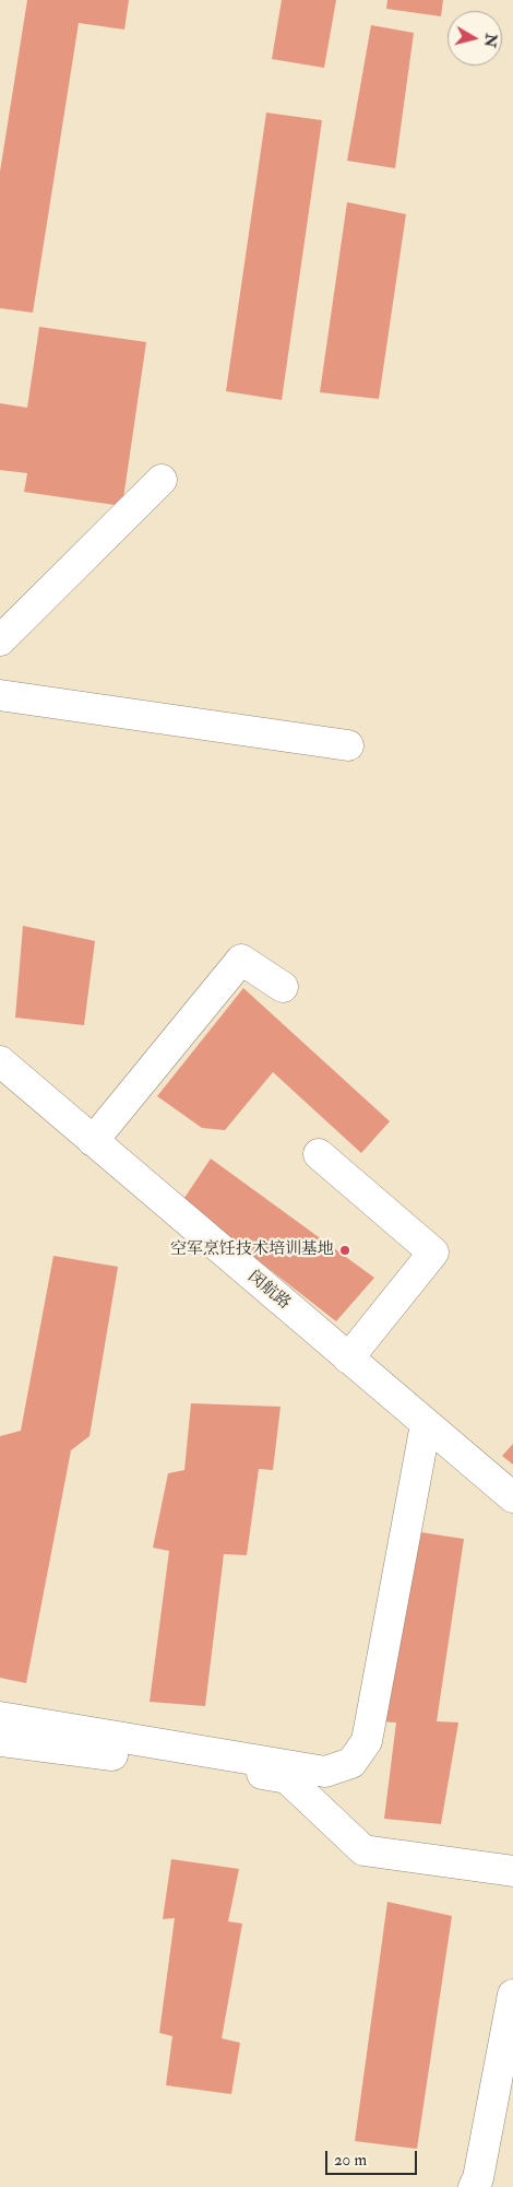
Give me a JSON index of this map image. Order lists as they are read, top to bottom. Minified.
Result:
{"streets":{"street":["闵航路"]},"places":["空军烹饪技术培训基地"],"scale_bar":"20 m","north":"right"}
